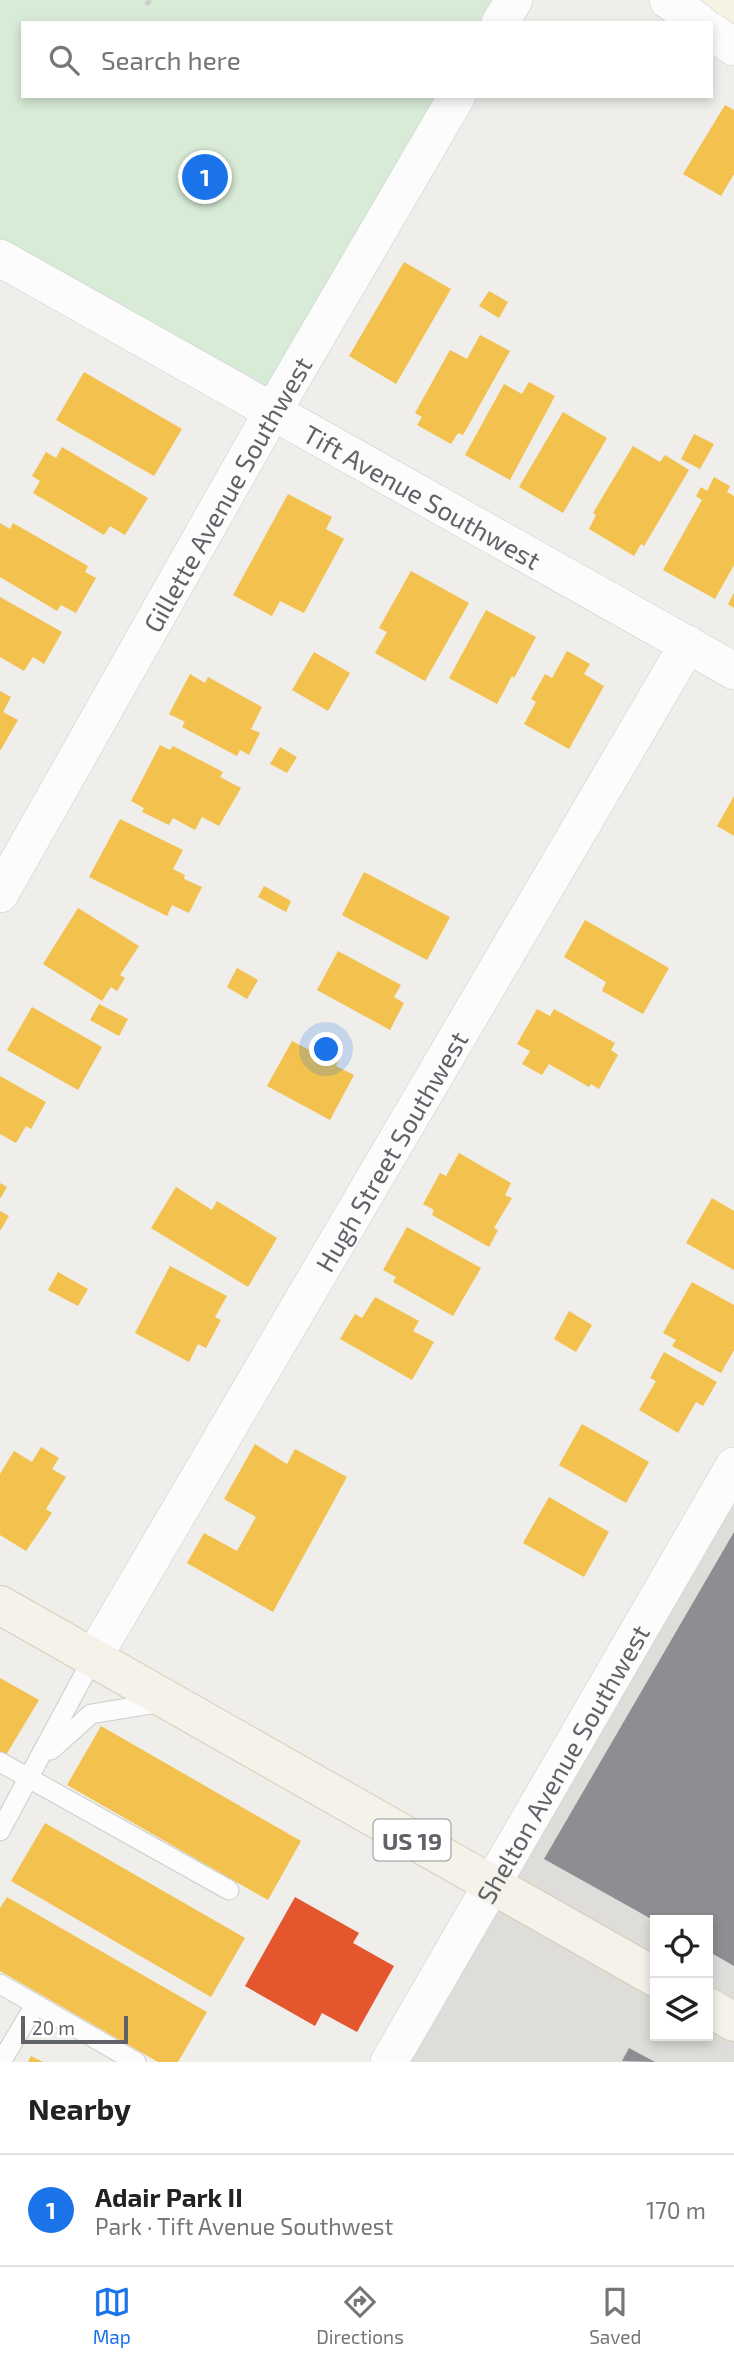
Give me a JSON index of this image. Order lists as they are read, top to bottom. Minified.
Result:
{"streets":{"main road":["US 19"],"street":["Gillette Avenue Southwest","Tift Avenue Southwest","Hugh Street Southwest","Shelton Avenue Southwest"]},"crossings":[["Gillette Avenue Southwest","Tift Avenue Southwest"],["Tift Avenue Southwest","Hugh Street Southwest"],["Hugh Street Southwest","US 19"],["Shelton Avenue Southwest","US 19"]],"scale_bar":"20 m","page":{"search":"Search here","pins":"1","scale":"20 m","heading":"Nearby","list":[{"mark":"1","name":"Adair Park II","note":"Park · Tift Avenue Southwest","value":"170 m"}],"nav":["Map","Directions","Saved"]}}
